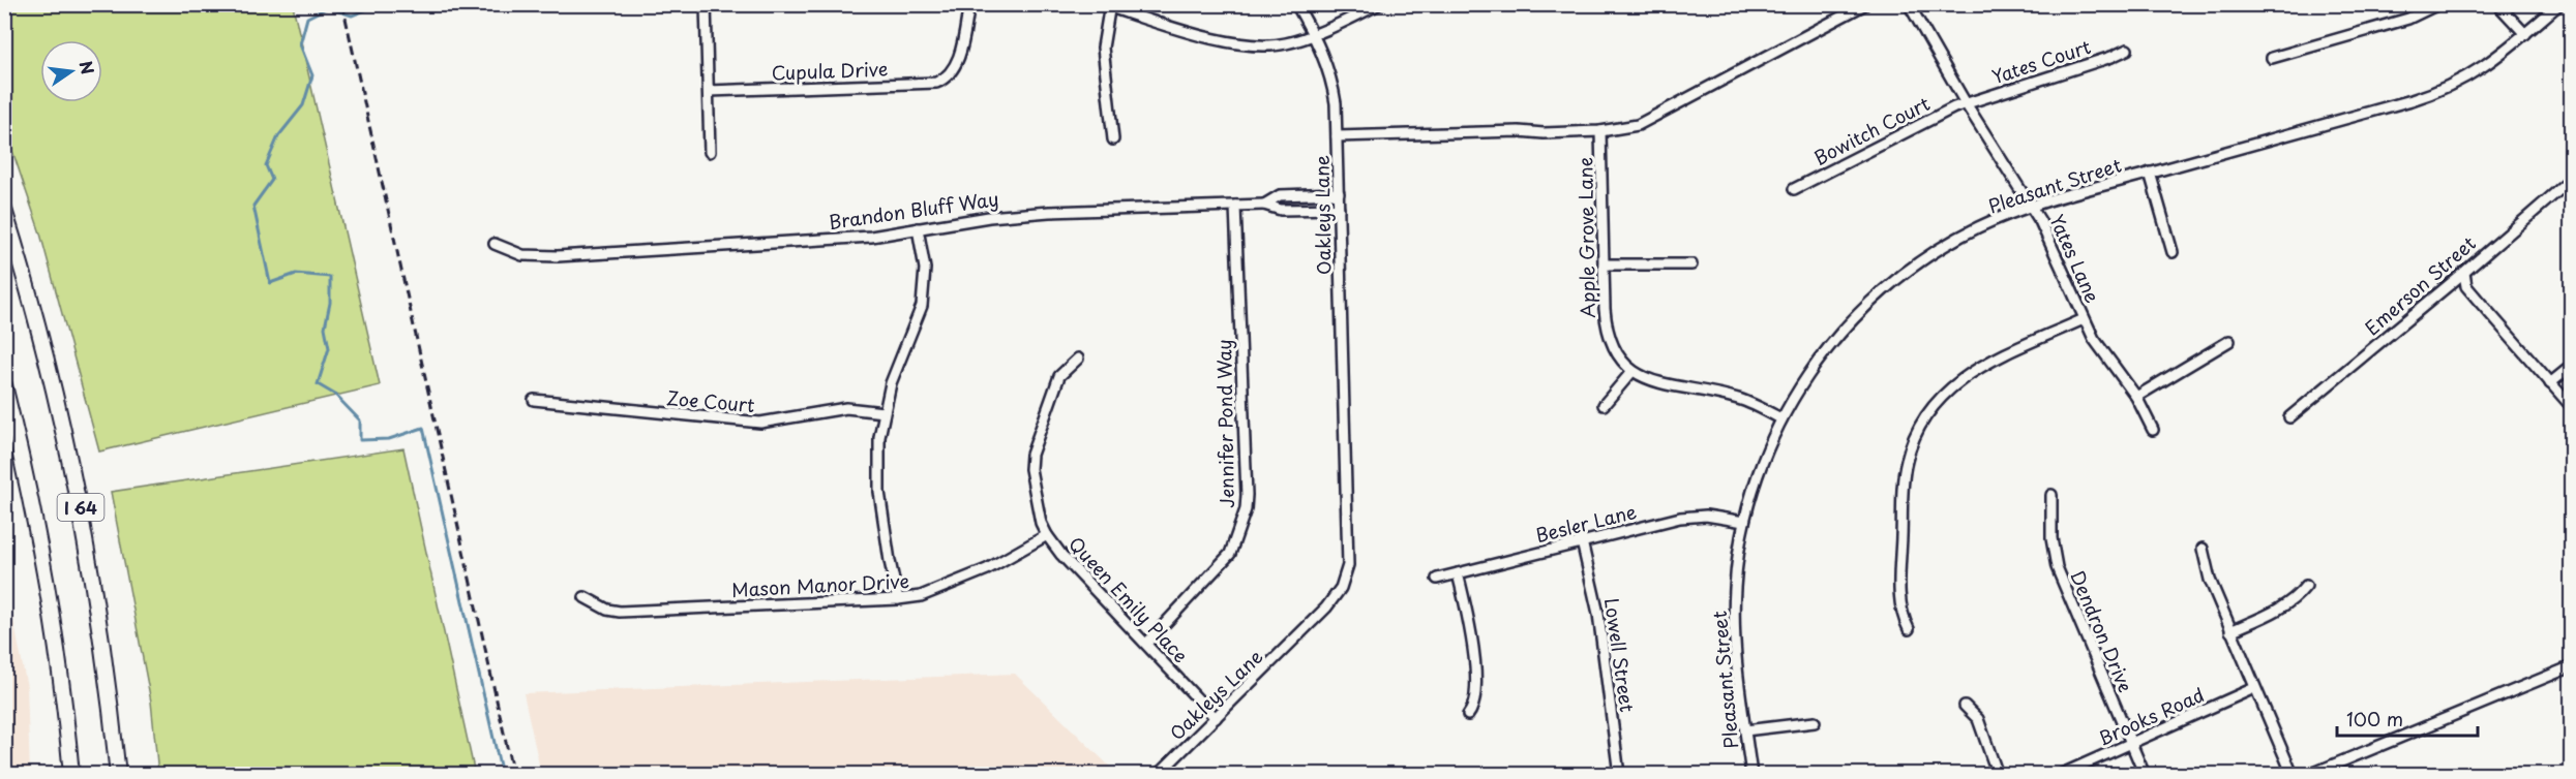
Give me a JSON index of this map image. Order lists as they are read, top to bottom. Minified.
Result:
{"streets":{"highway":["I 64"],"street":["Yates Court","Cupula Drive","Bowitch Court","Pleasant Street","Brandon Bluff Way","Oakleys Lane","Apple Grove Lane","Yates Lane","Emerson Street","Zoe Court","Jennifer Pond Way","Besler Lane","Mason Manor Drive","Queen Emily Place","Dendron Drive","Lowell Street","Brooks Road"]},"crossings":[["Yates Court","Bowitch Court"],["Yates Court","Yates Lane"],["Bowitch Court","Yates Lane"],["Pleasant Street","Yates Lane"],["Pleasant Street","Besler Lane"],["Brandon Bluff Way","Oakleys Lane"],["Brandon Bluff Way","Jennifer Pond Way"],["Oakleys Lane","Apple Grove Lane"],["Oakleys Lane","Queen Emily Place"],["Jennifer Pond Way","Queen Emily Place"],["Besler Lane","Lowell Street"],["Mason Manor Drive","Queen Emily Place"],["Dendron Drive","Brooks Road"]],"scale_bar":"100 m","north":"right"}
